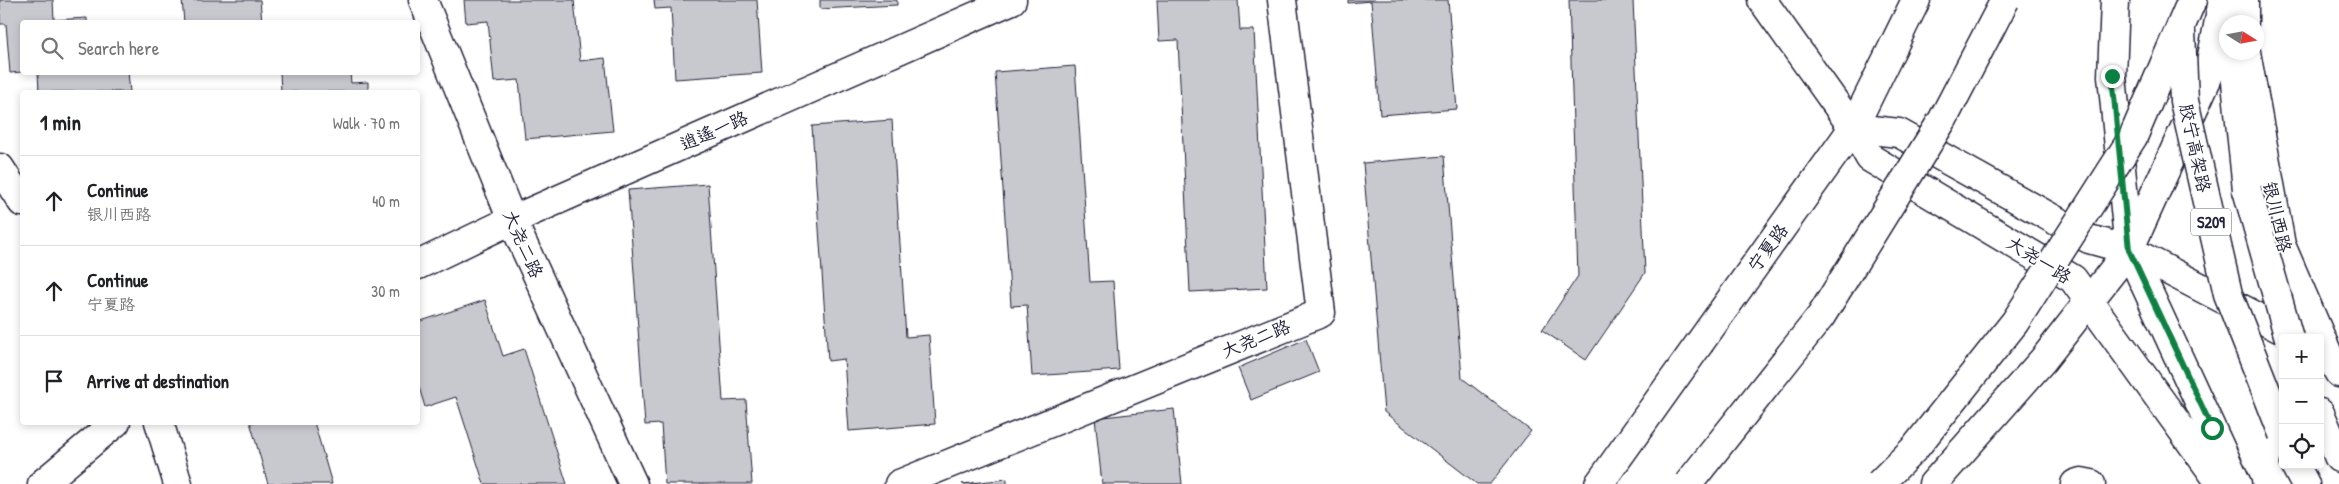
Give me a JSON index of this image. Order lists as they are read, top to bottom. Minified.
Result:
{"streets":{"main road":["逍遥一路","胶宁高架路","银川西路","S209","大尧二路","宁夏路","大尧一路"]},"crossings":[["逍遥一路","大尧二路"],["宁夏路","大尧一路"]],"north":"right","page":{"search":"Search here","heading":["1 min","Walk · 70 m"],"list":[["Continue","银川西路","40 m"],["Continue","宁夏路","30 m"],"Arrive at destination"],"map_buttons":["+","−"]}}
